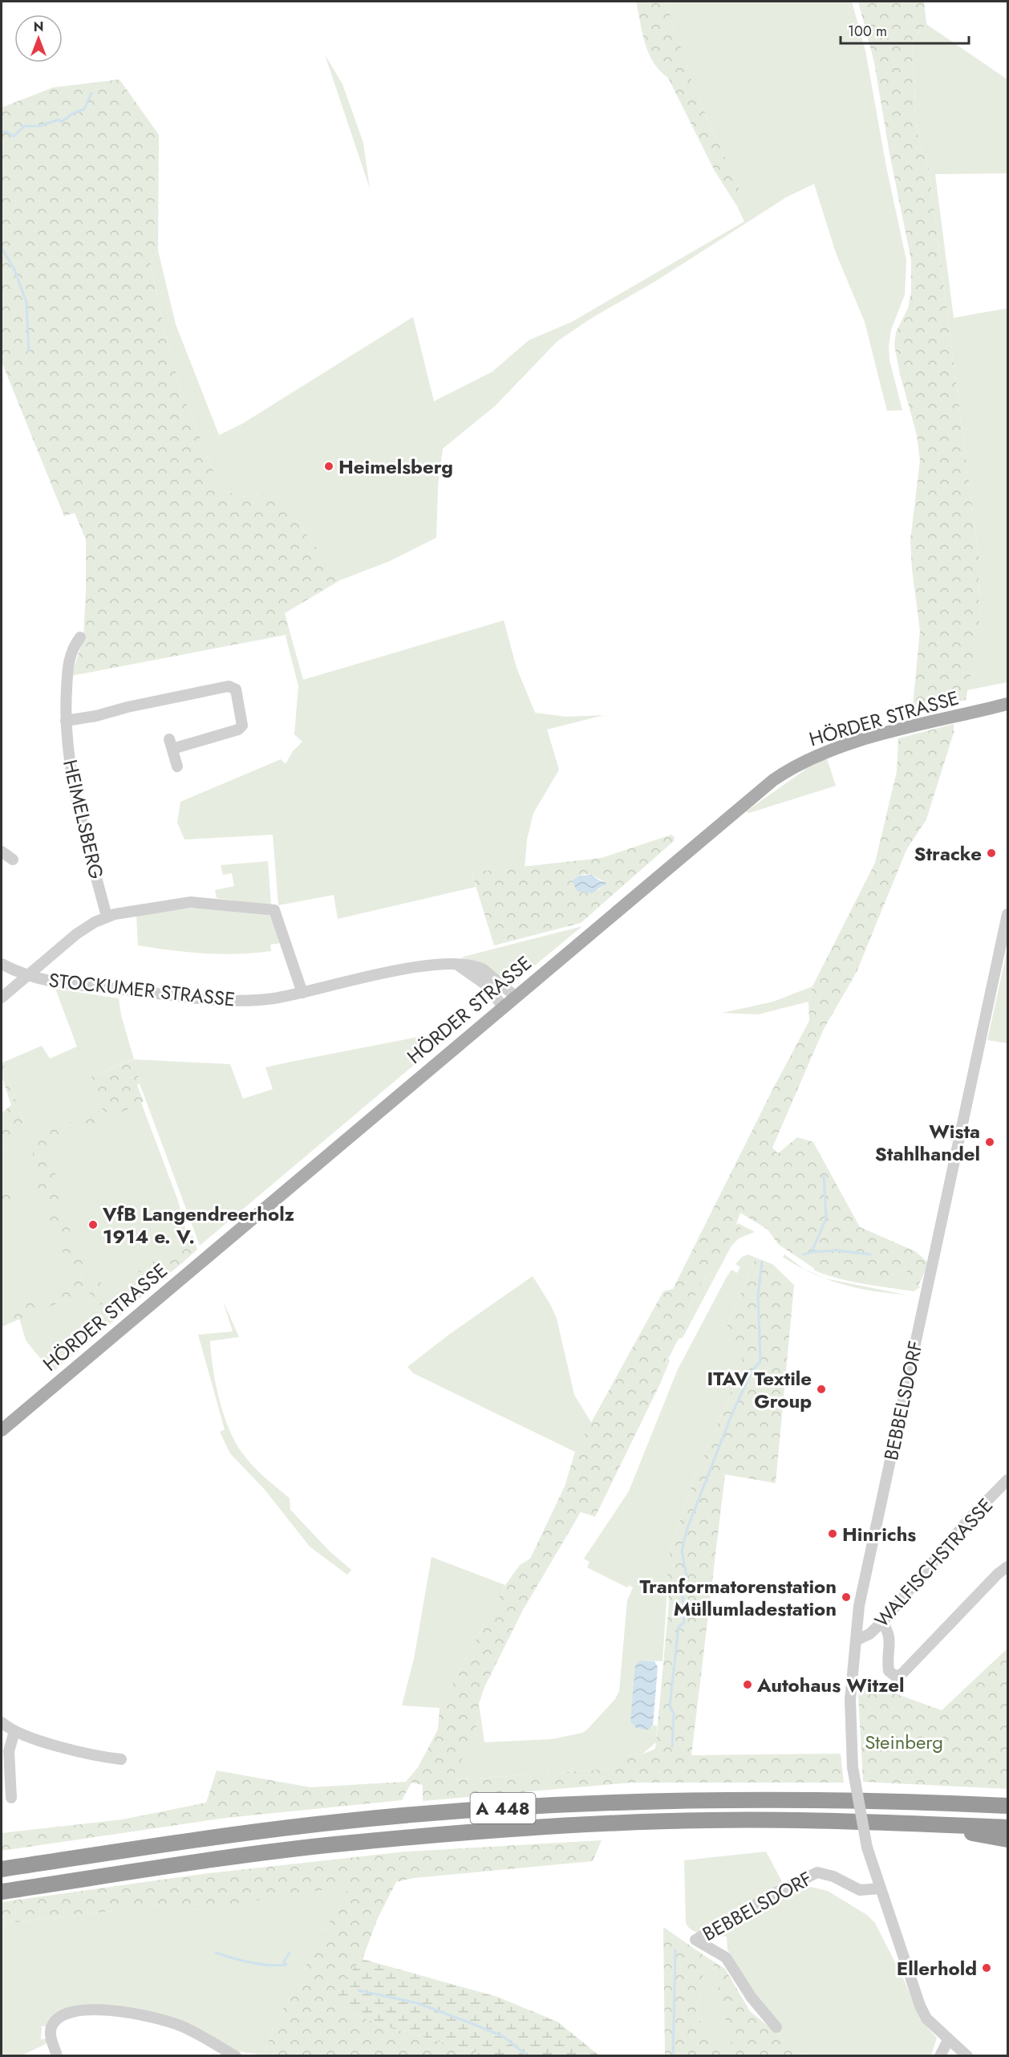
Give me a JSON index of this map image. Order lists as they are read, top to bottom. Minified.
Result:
{"streets":{"highway":["A 448"],"main road":["HÖRDER STRASSE"],"street":["HEIMELSBERG","STOCKUMER STRASSE","BEBBELSDORF","WALFISCHSTRASSE"]},"crossings":[["HÖRDER STRASSE","STOCKUMER STRASSE"],["BEBBELSDORF","WALFISCHSTRASSE"]],"parks":["Steinberg"],"places":["Heimelsberg","Stracke","Wista Stahlhandel","VfB Langendreerholz 1914 e. V.","ITAV Textile Group","Hinrichs","Tranformatorenstation Müllumladestation","Autohaus Witzel","Ellerhold"],"scale_bar":"100 m","north":"top"}
